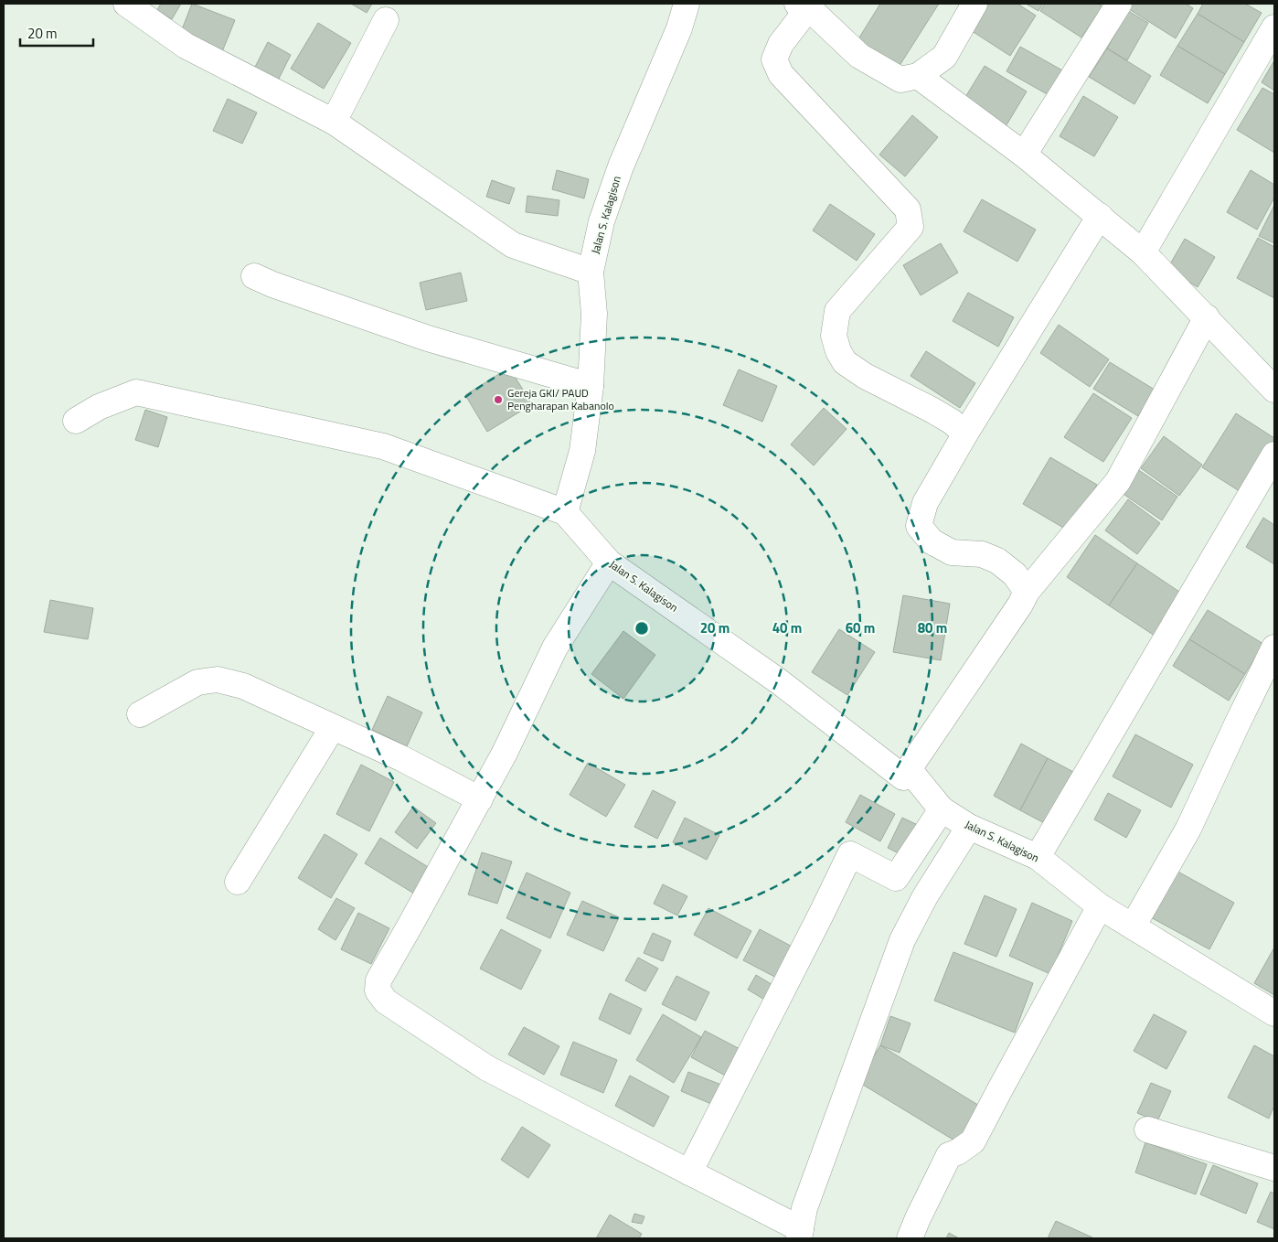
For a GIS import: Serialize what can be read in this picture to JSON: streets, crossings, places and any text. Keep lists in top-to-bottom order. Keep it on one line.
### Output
{"streets":{"street":["Jalan S. Kalagison"]},"places":["Gereja GKI/ PAUD Pengharapan Kabanolo"],"scale_bar":"20 m","rings":["20 m","40 m","60 m","80 m"]}
